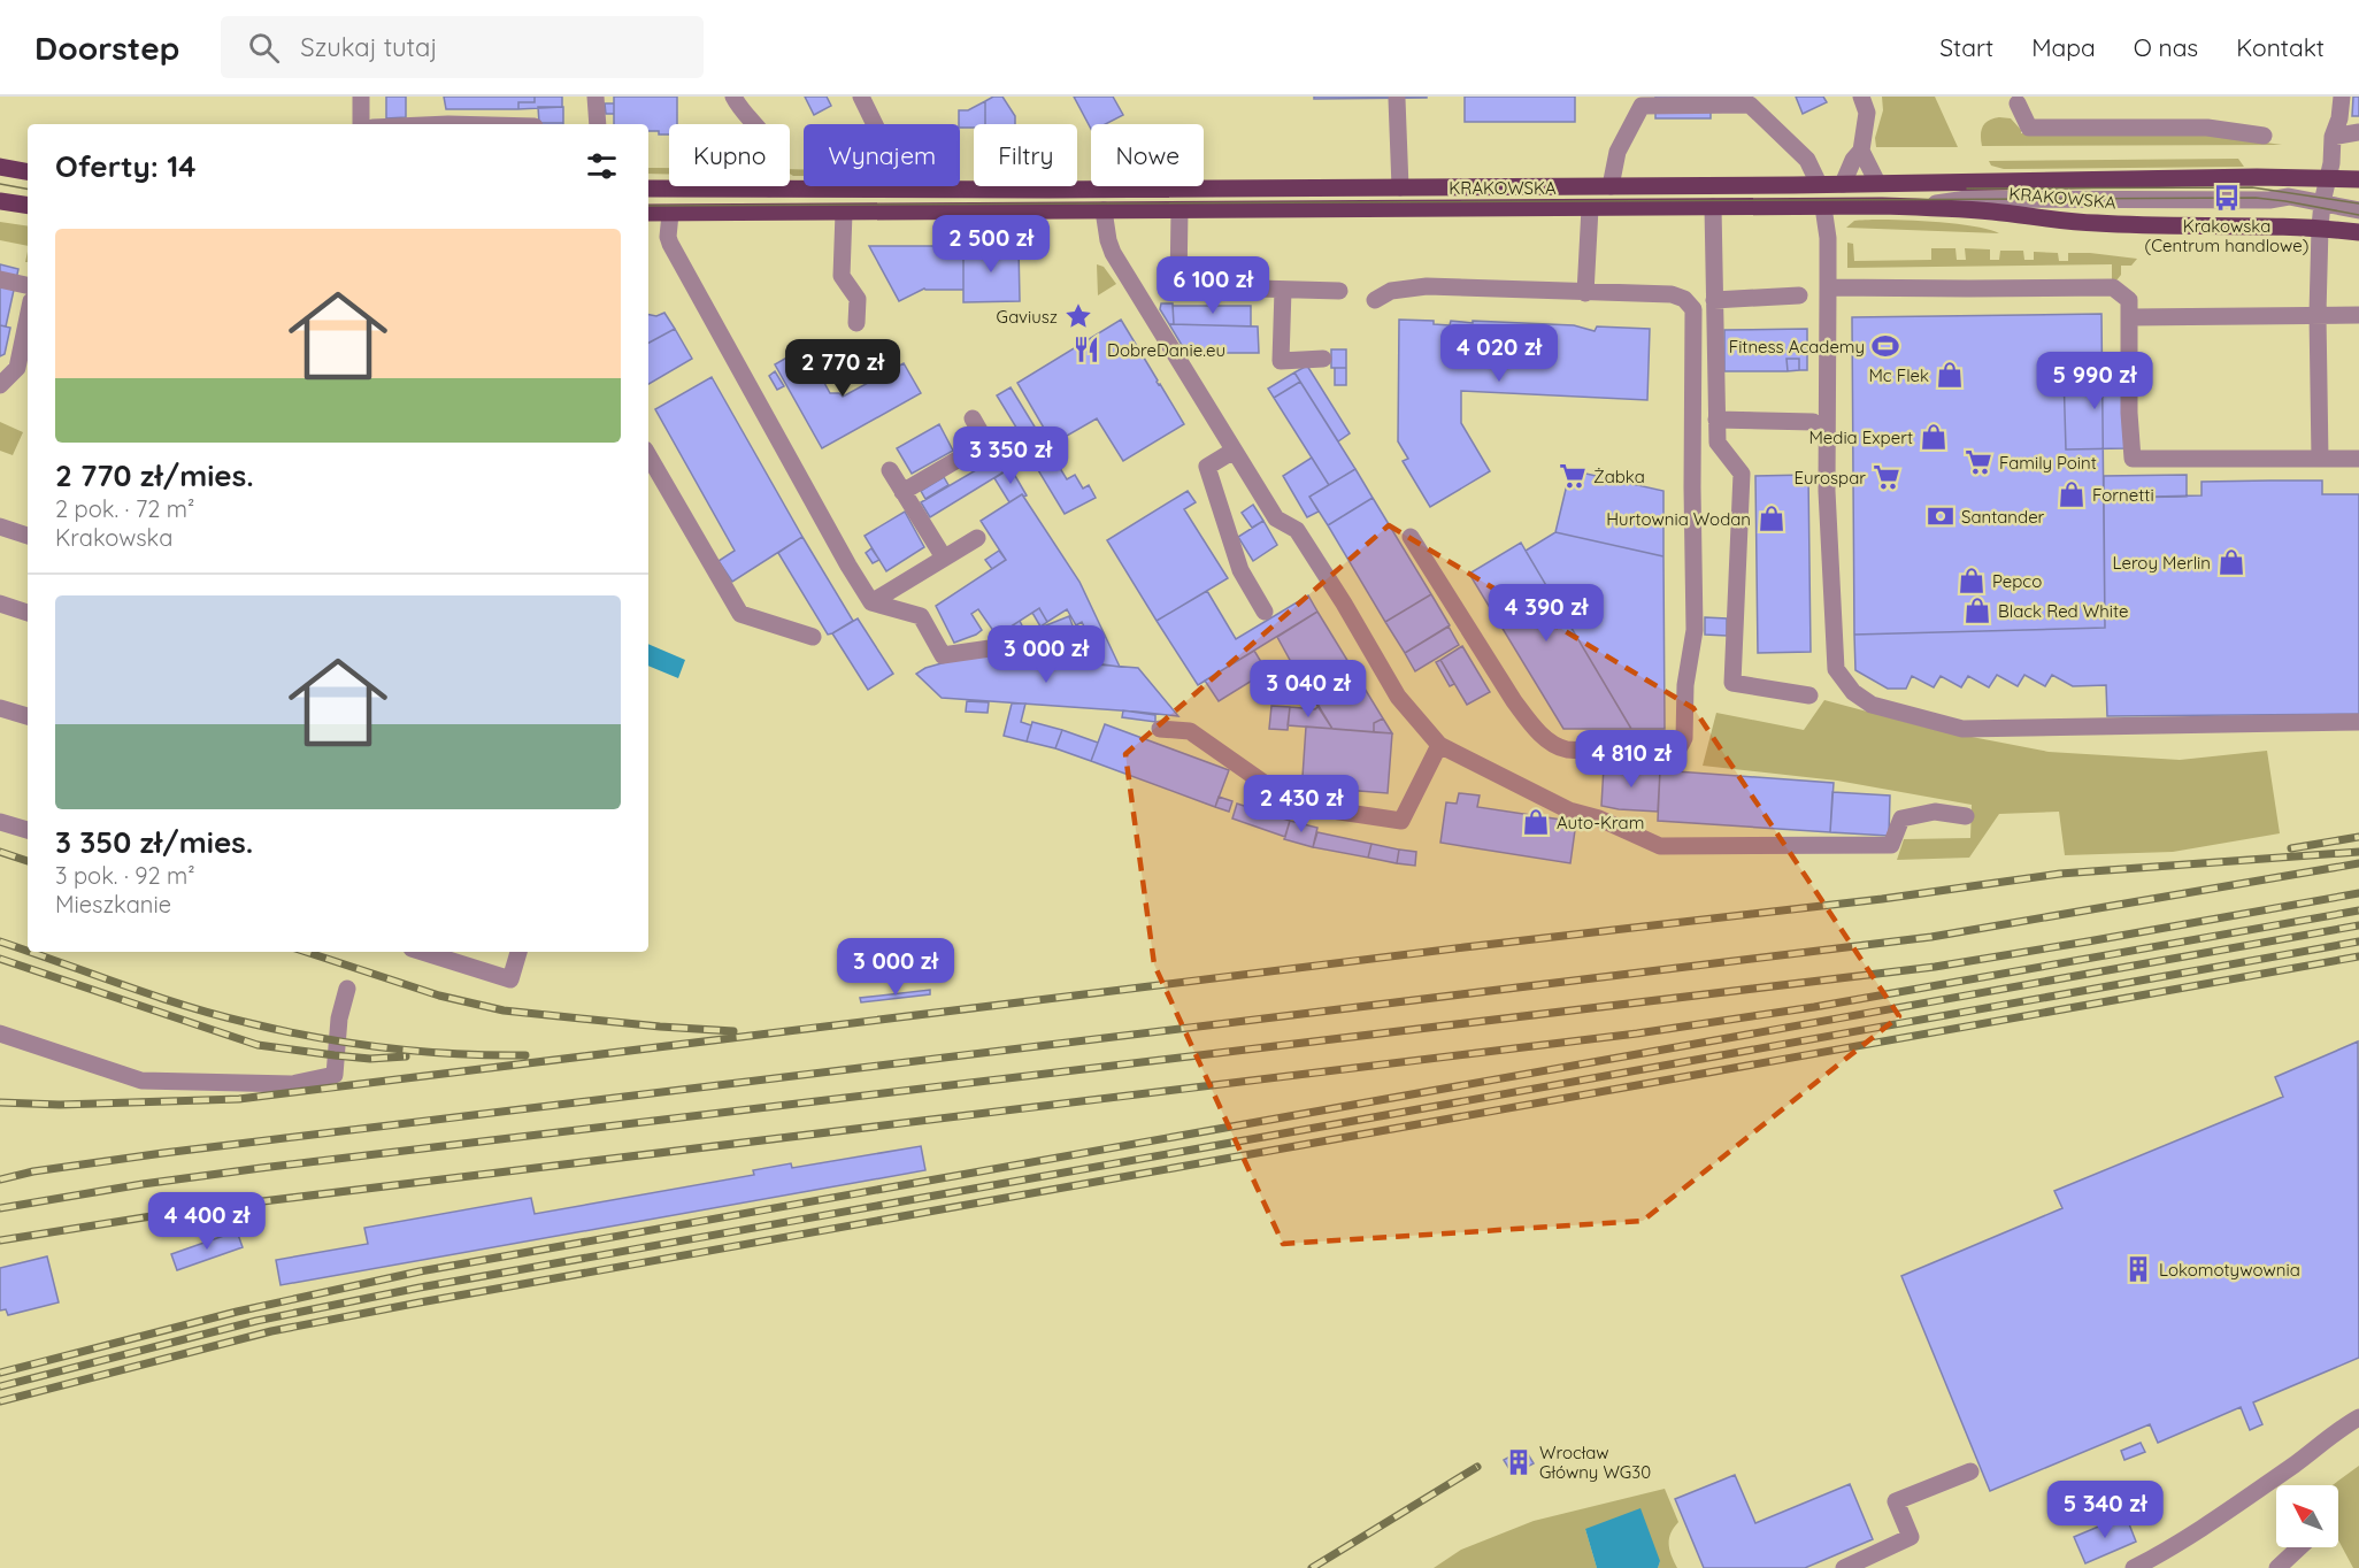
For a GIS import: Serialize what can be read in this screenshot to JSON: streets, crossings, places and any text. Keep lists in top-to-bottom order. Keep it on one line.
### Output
{"streets":{"main road":["KRAKOWSKA"]},"places":{"bus stop":["Krakowska (Centrum handlowe)"],"place":["Gaviusz"],"sports":["Fitness Academy"],"restaurant":["DobreDanie.eu"],"shop":["Mc Flek","Media Expert","Fornetti","Hurtownia Wodan","Leroy Merlin","Pepco","Black Red White","Auto-Kram"],"supermarket":["Family Point","Żabka","Eurospar"],"bank":["Santander"],"building":["Lokomotywownia","Wrocław Główny WG30"]},"north":"top left","page":{"header":"Doorstep","search":"Szukaj tutaj","nav":["Start","Mapa","O nas","Kontakt"],"chip":["Kupno","Wynajem","Filtry","Nowe"],"heading":"Oferty: 14","list":[{"name":"2 770 zł/mies.","note":"2 pok. · 72 m² · Krakowska"},{"name":"3 350 zł/mies.","note":"3 pok. · 92 m² · Mieszkanie"}],"price":["2 500 zł","6 100 zł","4 020 zł","2 770 zł","5 990 zł","3 350 zł","4 390 zł","3 000 zł","3 040 zł","4 810 zł","2 430 zł","3 000 zł","4 400 zł","5 340 zł"]}}
